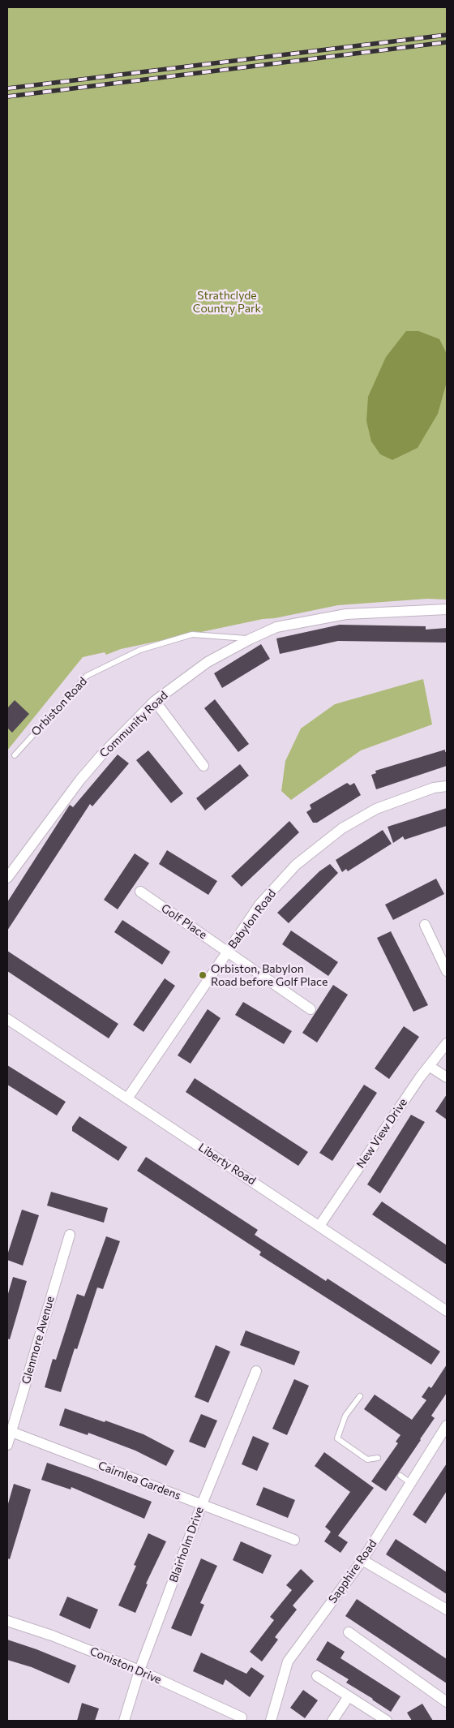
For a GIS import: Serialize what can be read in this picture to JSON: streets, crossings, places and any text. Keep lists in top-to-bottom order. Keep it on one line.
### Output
{"streets":{"street":["Community Road","Babylon Road","Golf Place","New View Drive","Liberty Road","Glenmore Avenue","Cairnlea Gardens","Blairholm Drive","Sapphire Road","Coniston Drive"],"lane":["Orbiston Road"]},"crossings":[["Orbiston Road","Community Road"],["Babylon Road","Golf Place"],["Babylon Road","Liberty Road"],["New View Drive","Liberty Road"],["Glenmore Avenue","Cairnlea Gardens"],["Cairnlea Gardens","Blairholm Drive"],["Blairholm Drive","Coniston Drive"]],"parks":["Strathclyde Country Park"],"places":["Orbiston, Babylon Road before Golf Place"]}
